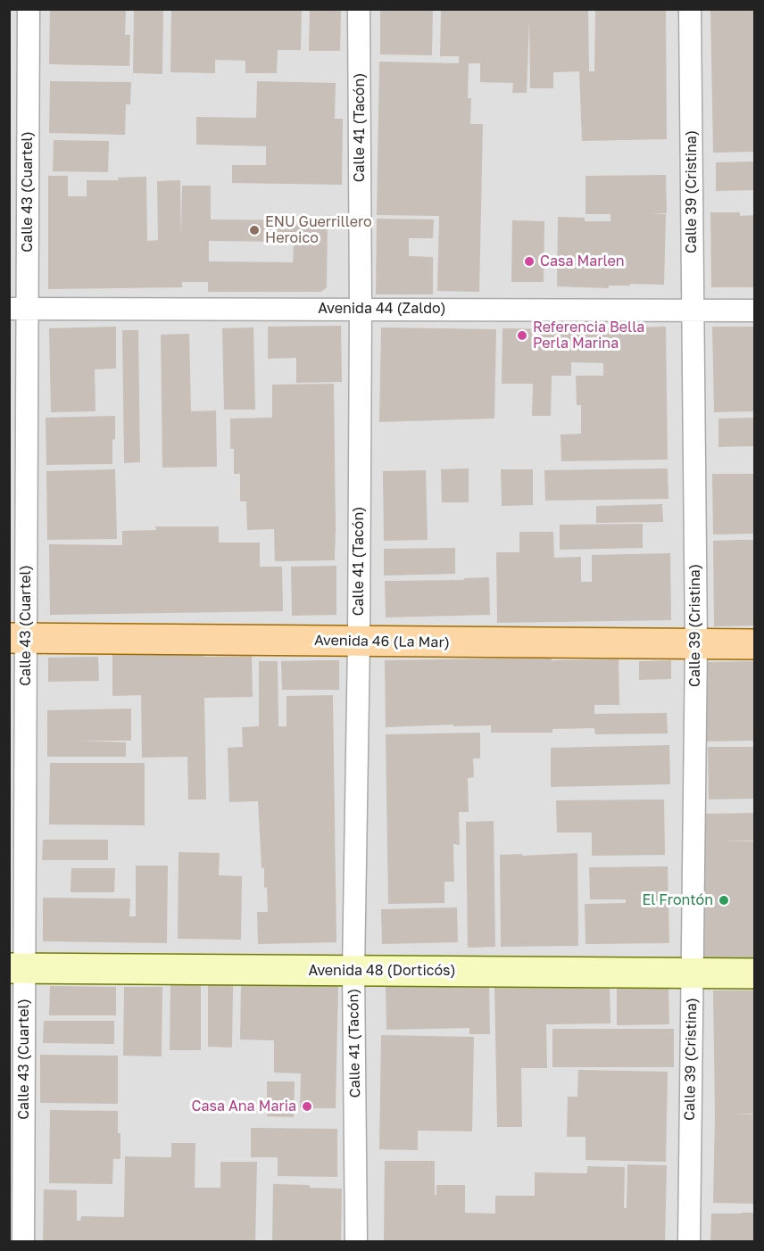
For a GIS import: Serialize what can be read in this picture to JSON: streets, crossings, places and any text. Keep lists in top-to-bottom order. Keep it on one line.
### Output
{"streets":{"main road":["Avenida 46 (La Mar)"],"street":["Calle 41 (Tacón)","Calle 43 (Cuartel)","Calle 39 (Cristina)","Avenida 44 (Zaldo)","Avenida 48 (Dorticós)"]},"crossings":[["Calle 41 (Tacón)","Avenida 44 (Zaldo)"],["Calle 41 (Tacón)","Avenida 46 (La Mar)"],["Calle 41 (Tacón)","Avenida 48 (Dorticós)"],["Calle 43 (Cuartel)","Avenida 44 (Zaldo)"],["Calle 43 (Cuartel)","Avenida 46 (La Mar)"],["Calle 43 (Cuartel)","Avenida 48 (Dorticós)"],["Calle 39 (Cristina)","Avenida 44 (Zaldo)"],["Calle 39 (Cristina)","Avenida 46 (La Mar)"],["Calle 39 (Cristina)","Avenida 48 (Dorticós)"]],"places":["ENU Guerrillero Heroico","Casa Marlen","Referencia Bella Perla Marina","El Frontón","Casa Ana Maria"]}
